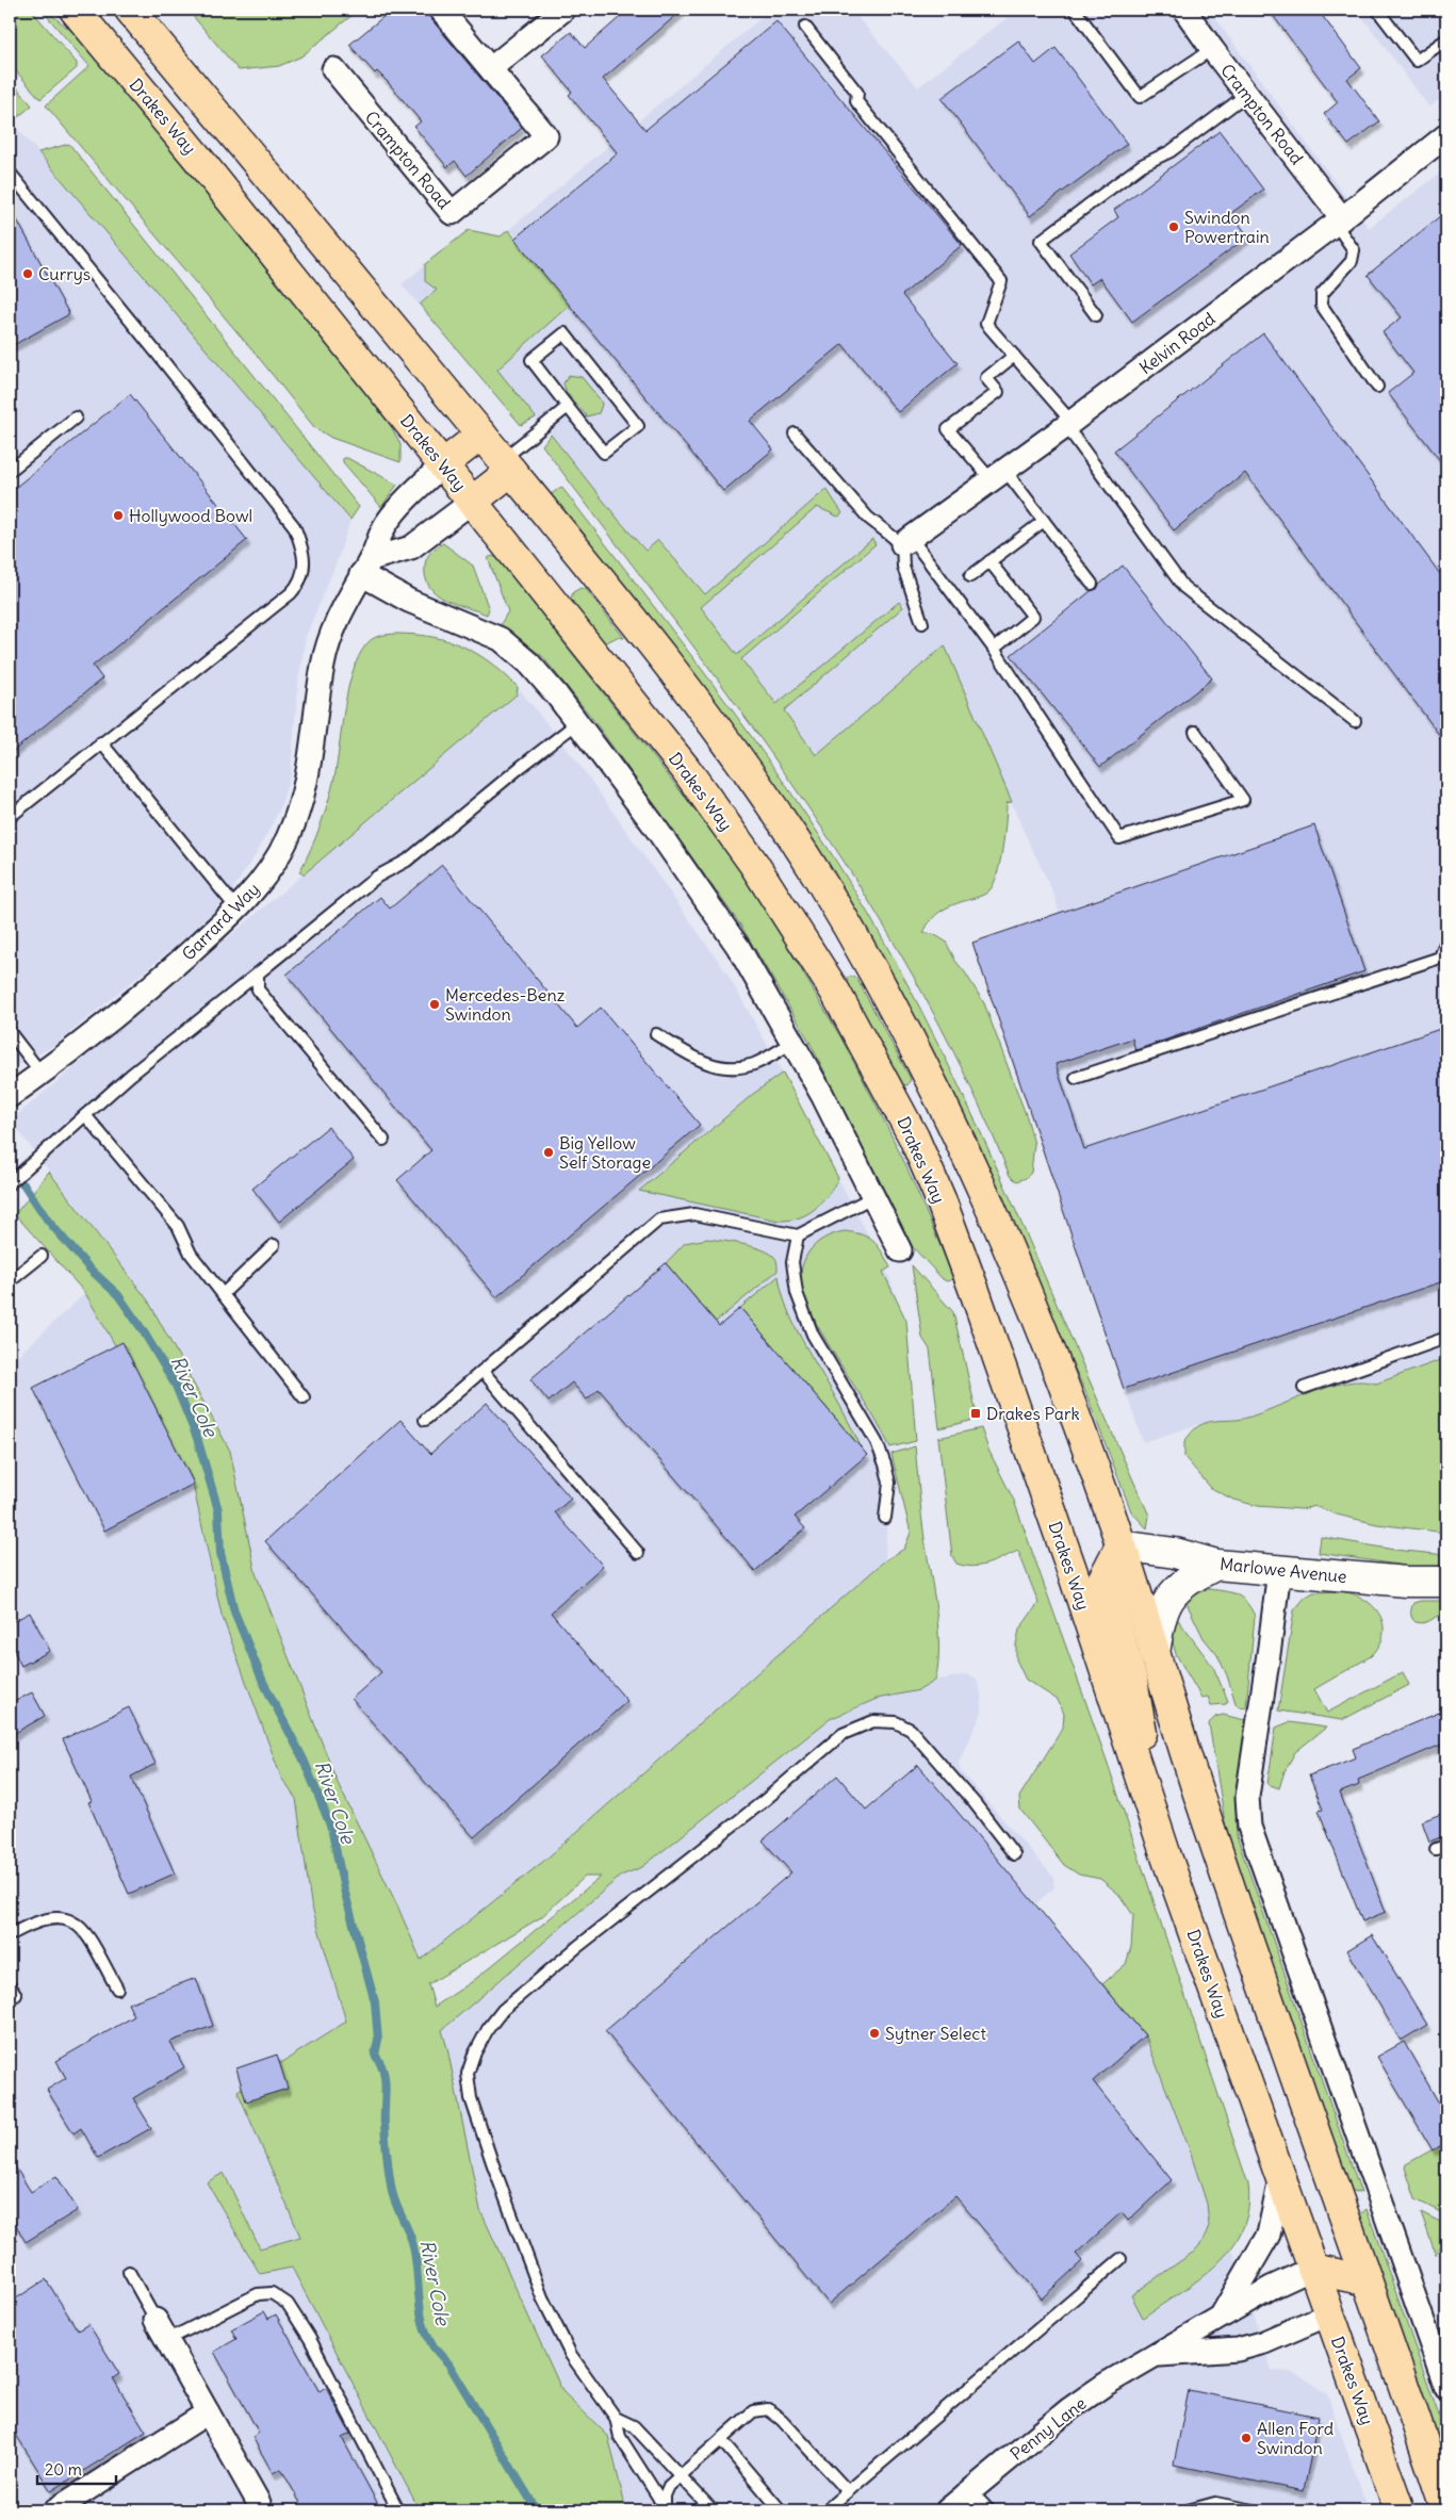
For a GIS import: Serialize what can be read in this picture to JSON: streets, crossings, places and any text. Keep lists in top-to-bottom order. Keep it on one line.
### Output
{"streets":{"main road":["Drakes Way"],"street":["Crampton Road","Kelvin Road","Garrard Way","Marlowe Avenue","Penny Lane"]},"crossings":[["Crampton Road","Kelvin Road"],["Drakes Way","Garrard Way"],["Drakes Way","Penny Lane"]],"water":["River Cole"],"places":{"other":["Swindon Powertrain","Currys","Hollywood Bowl","Mercedes-Benz Swindon","Big Yellow Self Storage","Sytner Select","Allen Ford Swindon"],"transit":["Drakes Park"]},"scale_bar":"20 m"}
